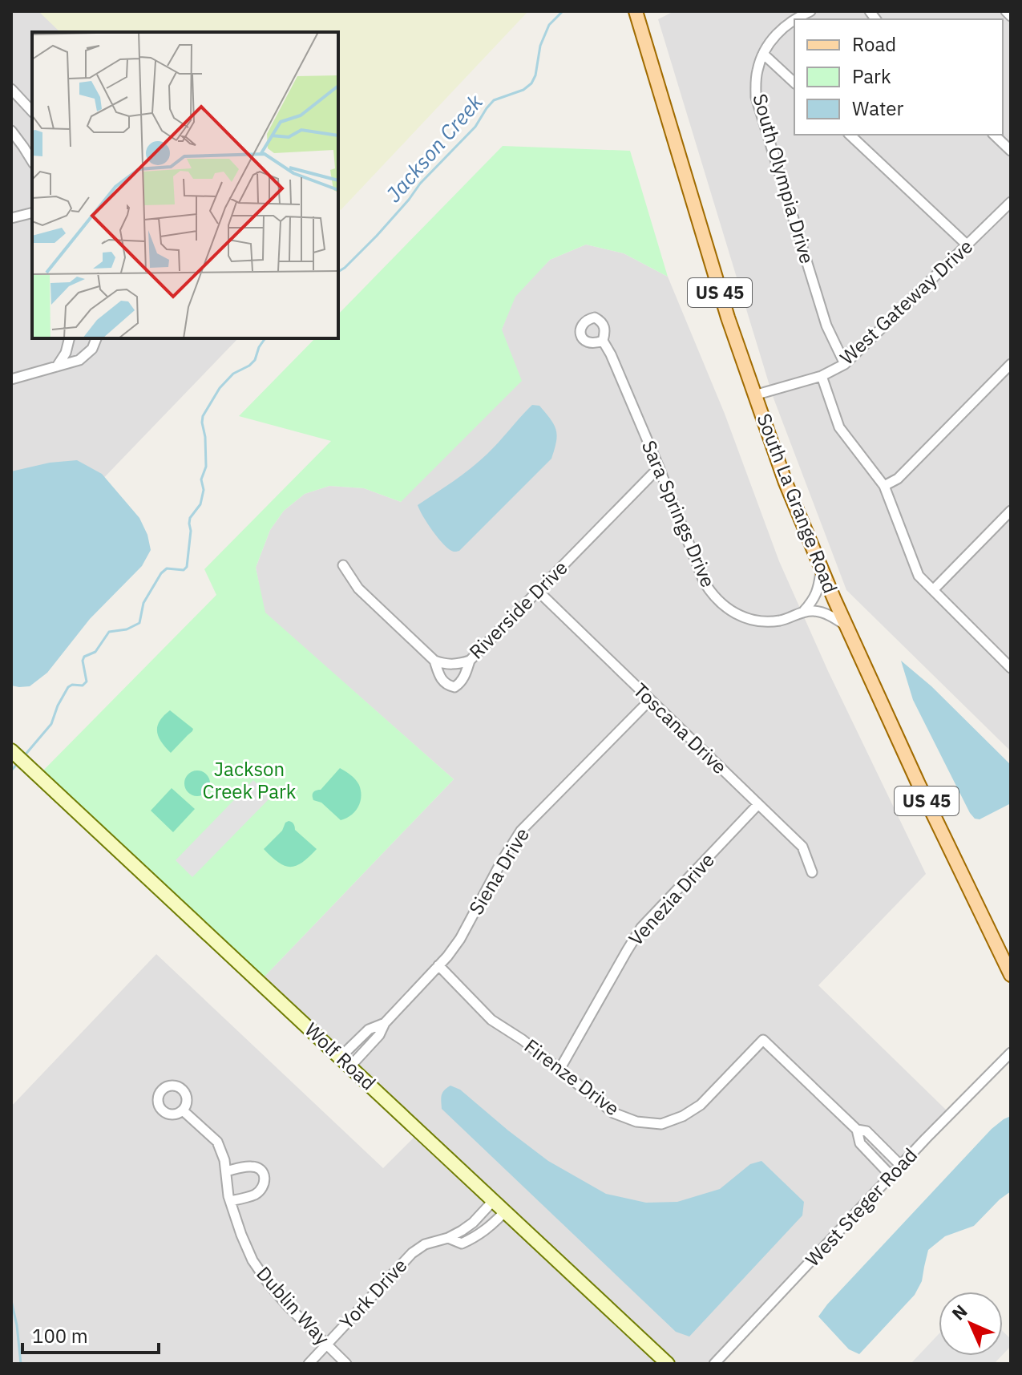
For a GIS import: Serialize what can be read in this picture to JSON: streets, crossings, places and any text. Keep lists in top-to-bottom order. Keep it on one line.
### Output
{"streets":{"main road":["US 45","South La Grange Road","Wolf Road"],"street":["South Olympia Drive","West Gateway Drive","Sara Springs Drive","Riverside Drive","Toscana Drive","Siena Drive","Venezia Drive","Firenze Drive","West Steger Road","York Drive","Dublin Way"]},"crossings":[["South Olympia Drive","West Gateway Drive"],["West Gateway Drive","South La Grange Road"],["Sara Springs Drive","Riverside Drive"],["Riverside Drive","Toscana Drive"],["Toscana Drive","Siena Drive"],["Toscana Drive","Venezia Drive"],["Siena Drive","Wolf Road"],["Siena Drive","Firenze Drive"],["Venezia Drive","Firenze Drive"],["Wolf Road","York Drive"],["Firenze Drive","West Steger Road"],["York Drive","Dublin Way"]],"water":["Jackson Creek"],"parks":["Jackson Creek Park"],"legend":["Road","Park","Water"],"scale_bar":"100 m","north":"top left"}
